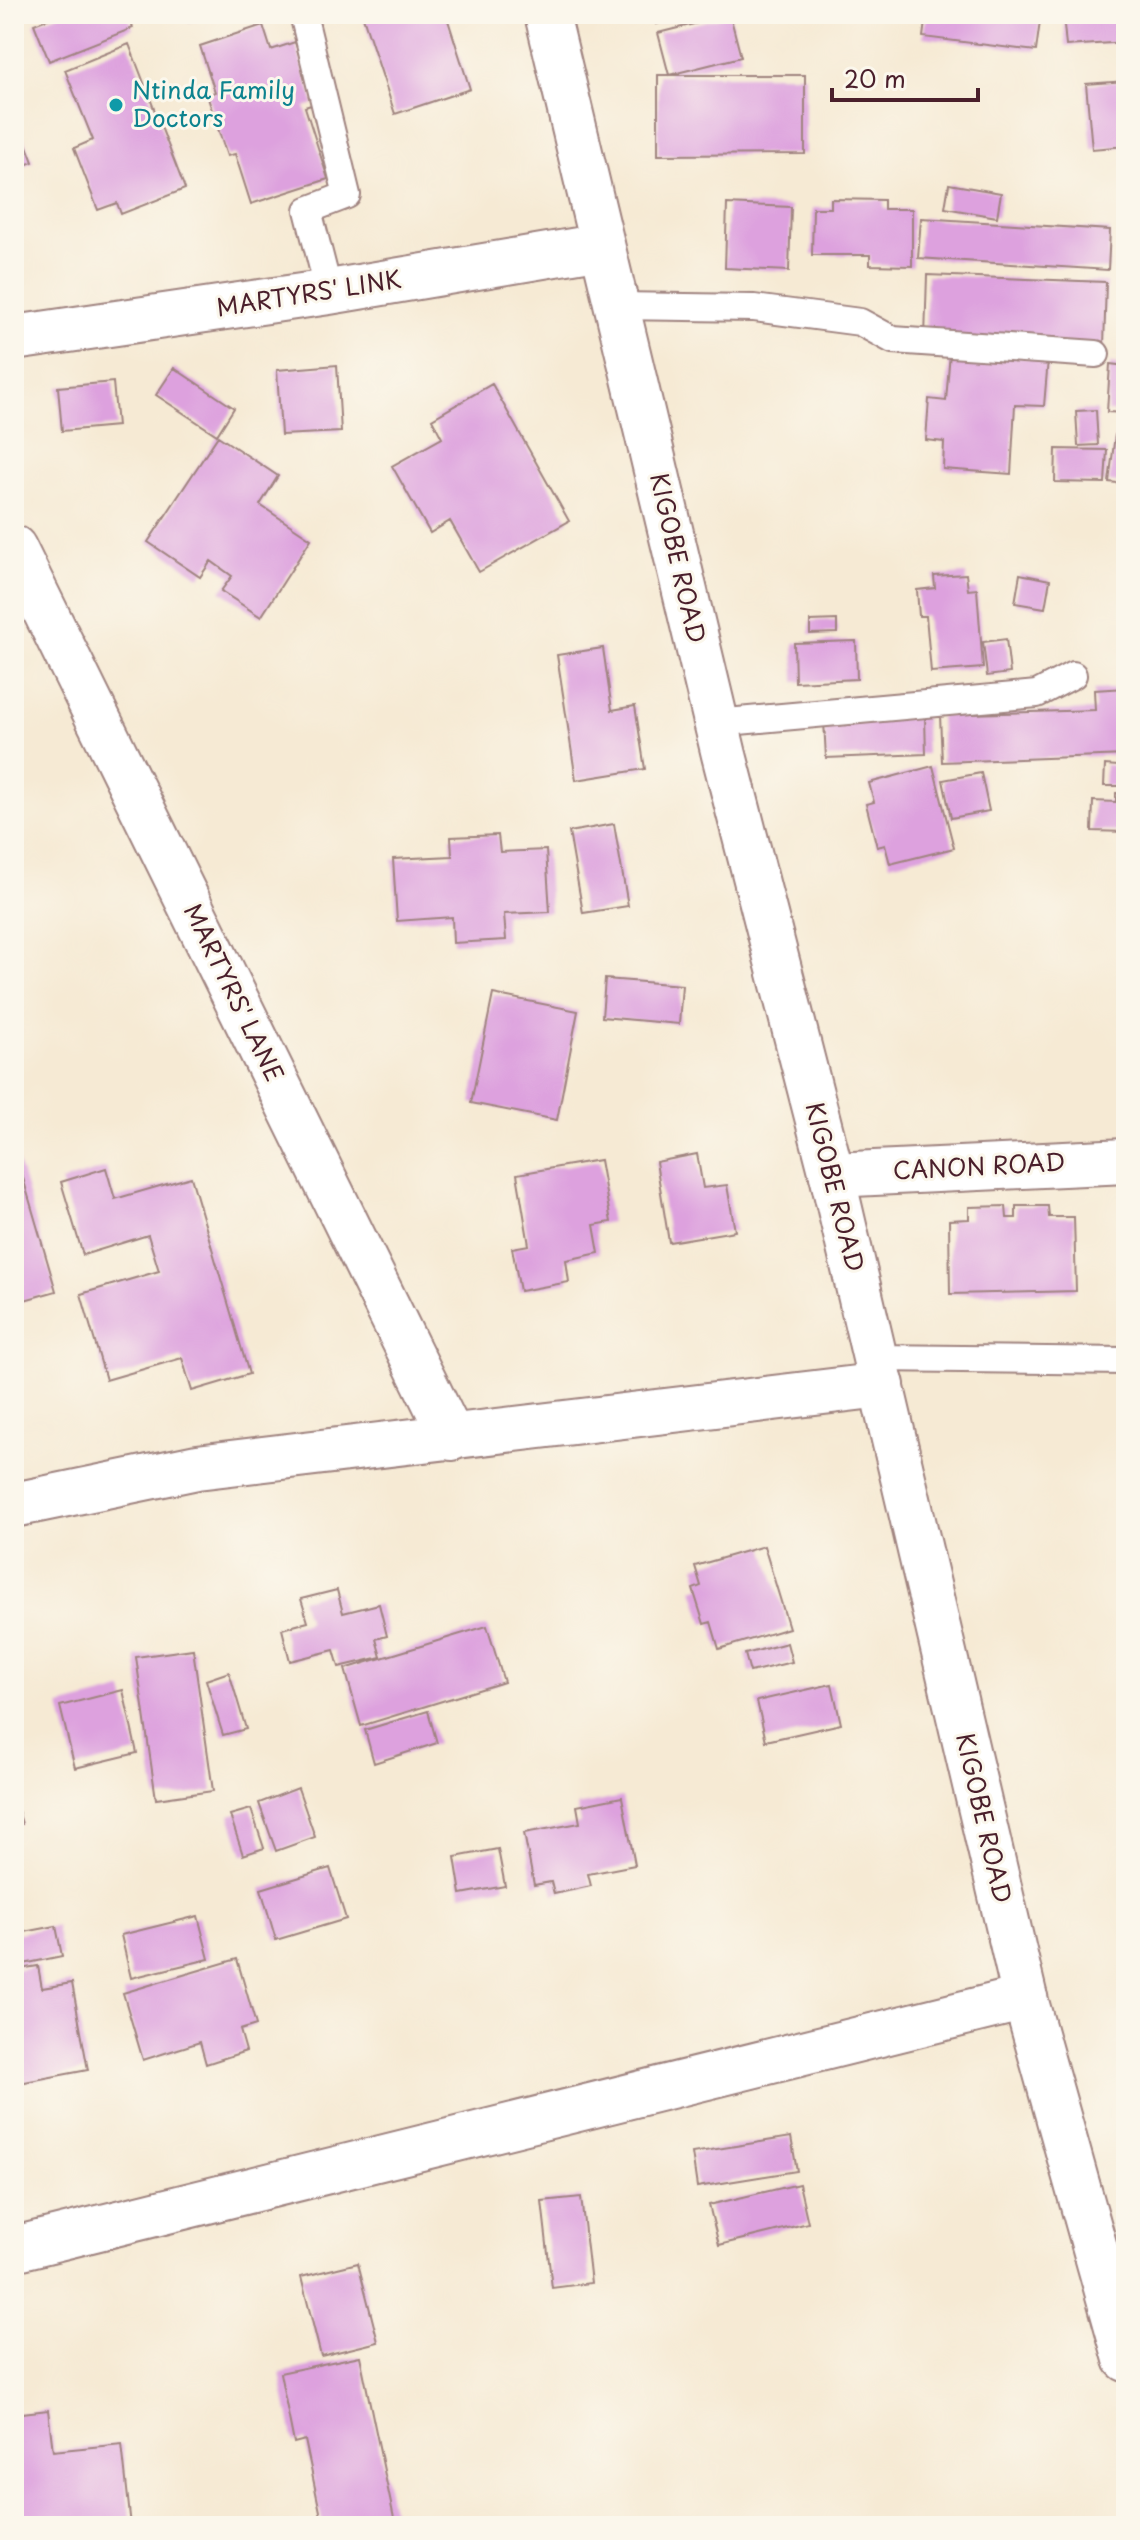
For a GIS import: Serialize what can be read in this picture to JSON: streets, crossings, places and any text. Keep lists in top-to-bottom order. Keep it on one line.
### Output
{"streets":{"street":["MARTYRS' LINK","KIGOBE ROAD","MARTYRS' LANE","CANON ROAD"]},"crossings":[["MARTYRS' LINK","KIGOBE ROAD"],["KIGOBE ROAD","CANON ROAD"]],"places":["Ntinda Family Doctors"],"scale_bar":"20 m"}
